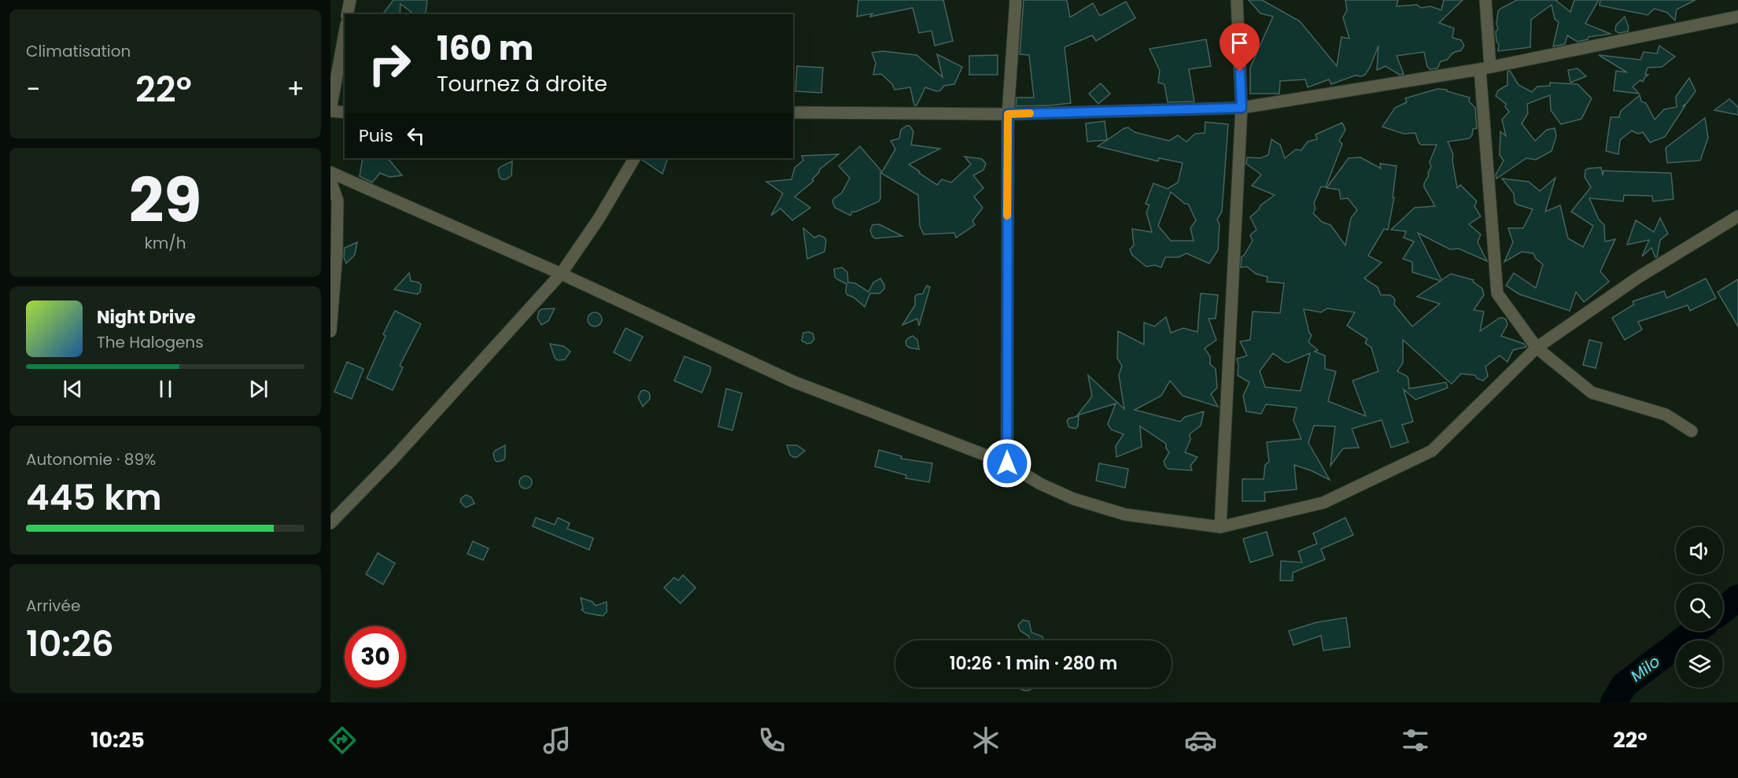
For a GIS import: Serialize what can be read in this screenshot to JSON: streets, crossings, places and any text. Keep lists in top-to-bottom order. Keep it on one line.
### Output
{"water":["Milo"],"page":{"tile":["Climatisation",["29","km/h"],["Autonomie · 89%","445 km"],["Arrivée","10:26"]],"turn":["160 m","Tournez à droite"],"heat":["−","22°","+"],"then":"Puis","song":["Night Drive","The Halogens"],"limit":"30","trip":"10:26 · 1 min · 280 m","tabs":["10:25","22°"]}}
